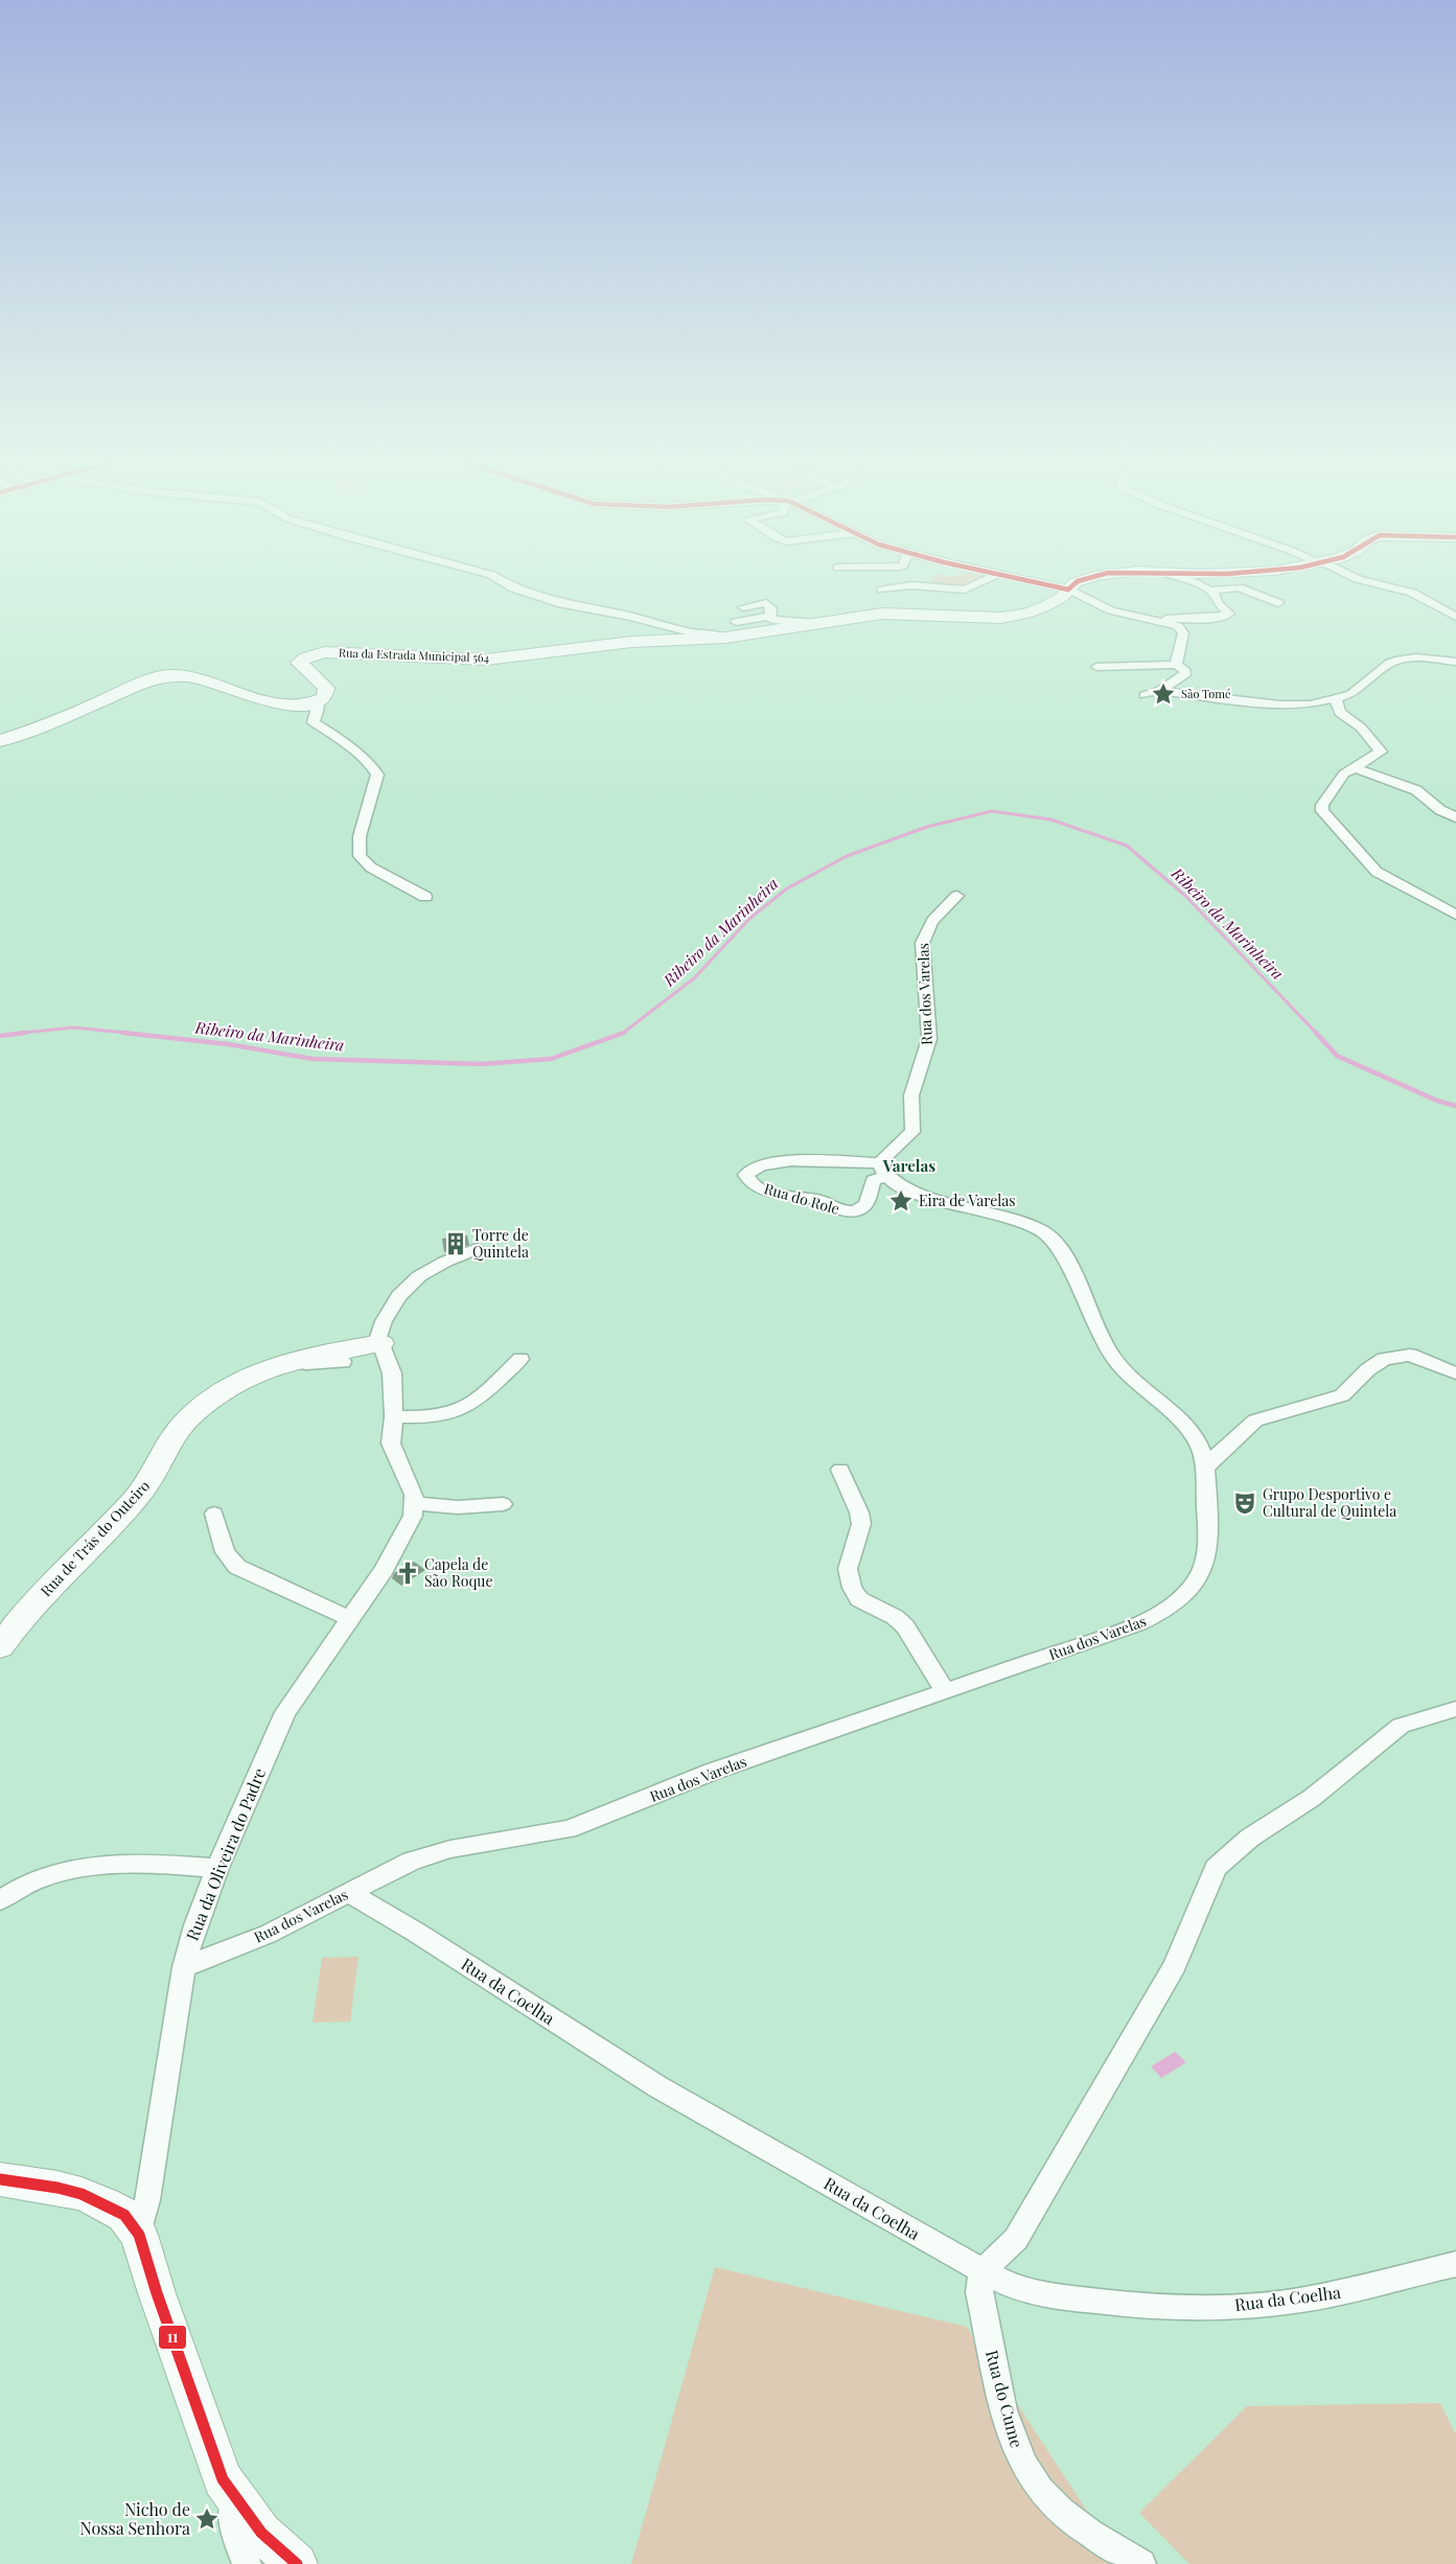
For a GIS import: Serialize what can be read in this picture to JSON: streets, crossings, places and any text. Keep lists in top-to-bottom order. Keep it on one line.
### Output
{"streets":{"main road":["Rua da Estrada Municipal 564","Rua de Trás do Outeiro"],"street":["Rua dos Varelas","Rua do Role","Rua da Oliveira do Padre","Rua da Coelha","Rua do Cume"]},"crossings":[["Rua dos Varelas","Rua do Role"],["Rua dos Varelas","Rua da Oliveira do Padre"],["Rua dos Varelas","Rua da Coelha"],["Rua da Coelha","Rua do Cume"]],"districts":["Varelas"],"water":["Ribeiro da Marinheira"],"places":{"place":["São Tomé","Eira de Varelas","Nicho de Nossa Senhora"],"building":["Torre de Quintela"],"theatre":["Grupo Desportivo e Cultural de Quintela"],"church":["Capela de São Roque"]},"lines":["transit line 11"]}
